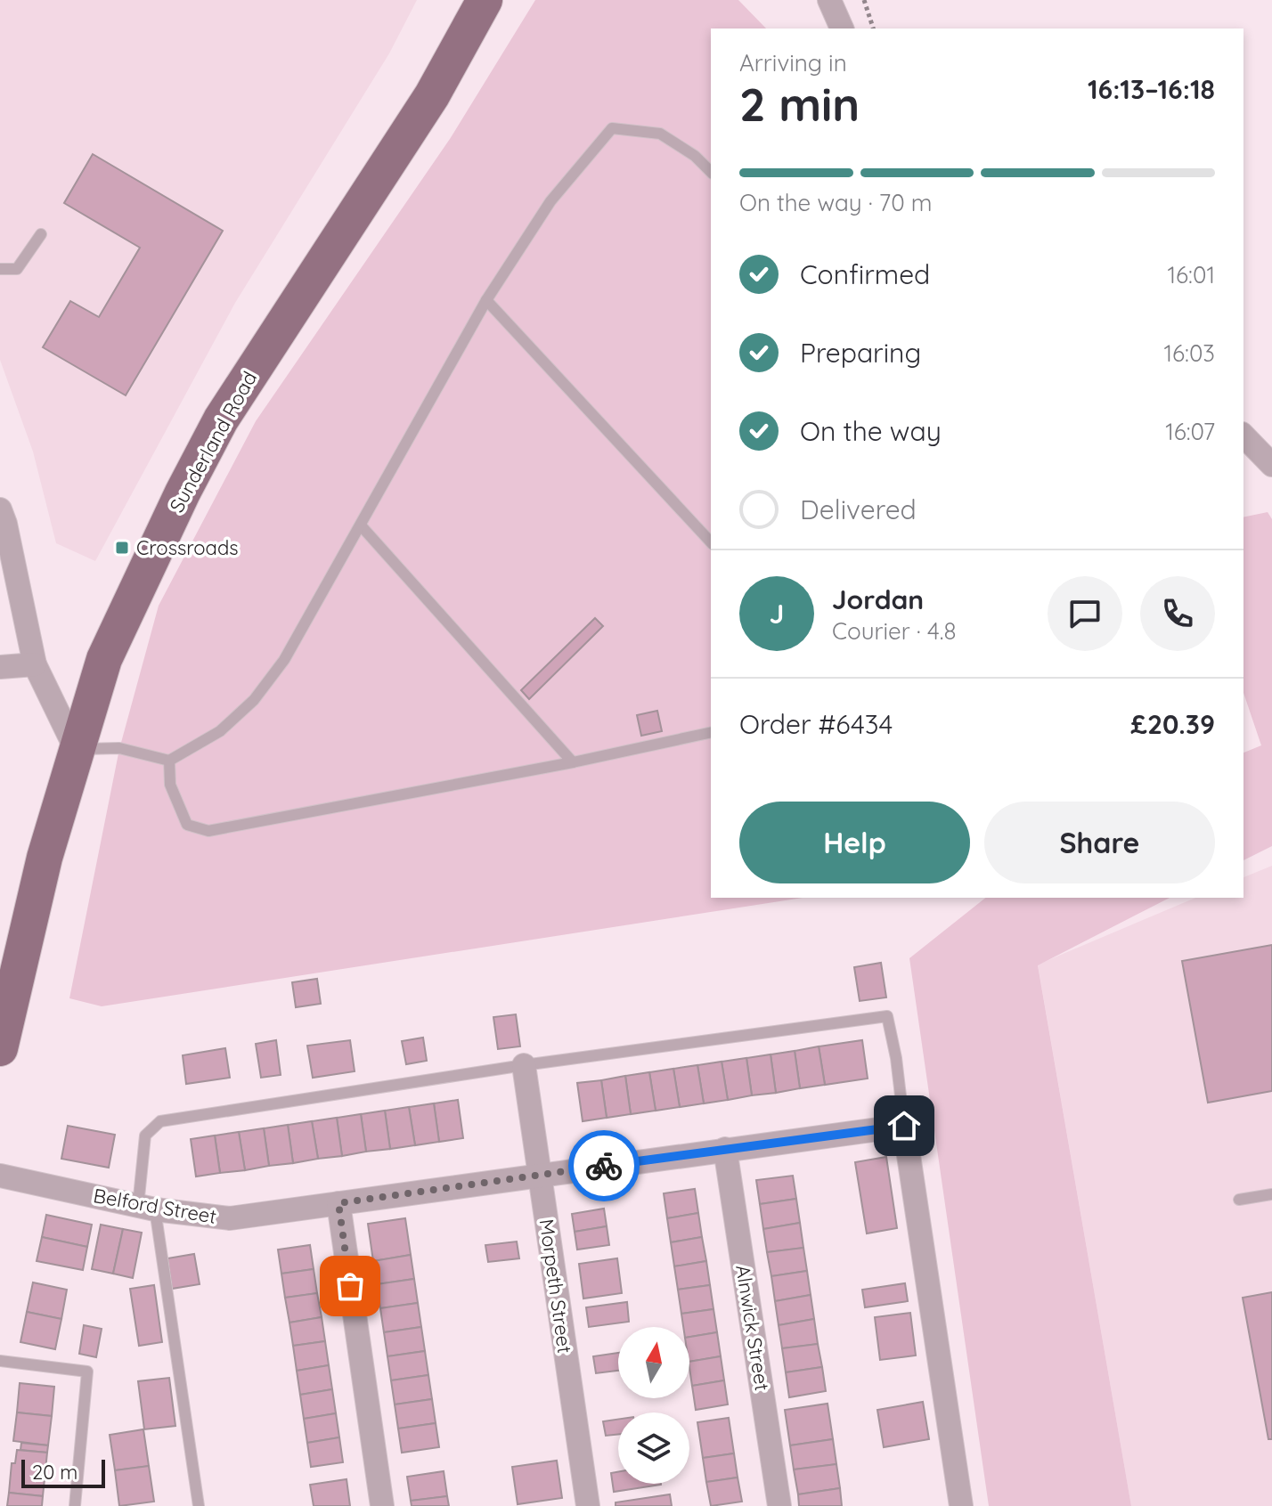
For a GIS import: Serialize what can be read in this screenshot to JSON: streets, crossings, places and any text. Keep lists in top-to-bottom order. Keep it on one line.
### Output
{"streets":{"main road":["Sunderland Road"],"street":["Belford Street","Morpeth Street","Alnwick Street"]},"crossings":[["Belford Street","Morpeth Street"],["Belford Street","Alnwick Street"]],"places":{"transit":["Crossroads"]},"scale_bar":"20 m","north":"top","page":{"heading":["2 min","Arriving in","16:13–16:18"],"panel":["Jordan","Courier · 4.8","Order #6434","£20.39"],"bar":"On the way · 70 m","list":[["Confirmed","16:01"],["Preparing","16:03"],["On the way","16:07"],"Delivered"],"round":"J","buttons":["Help","Share"],"scale":"20 m"}}
